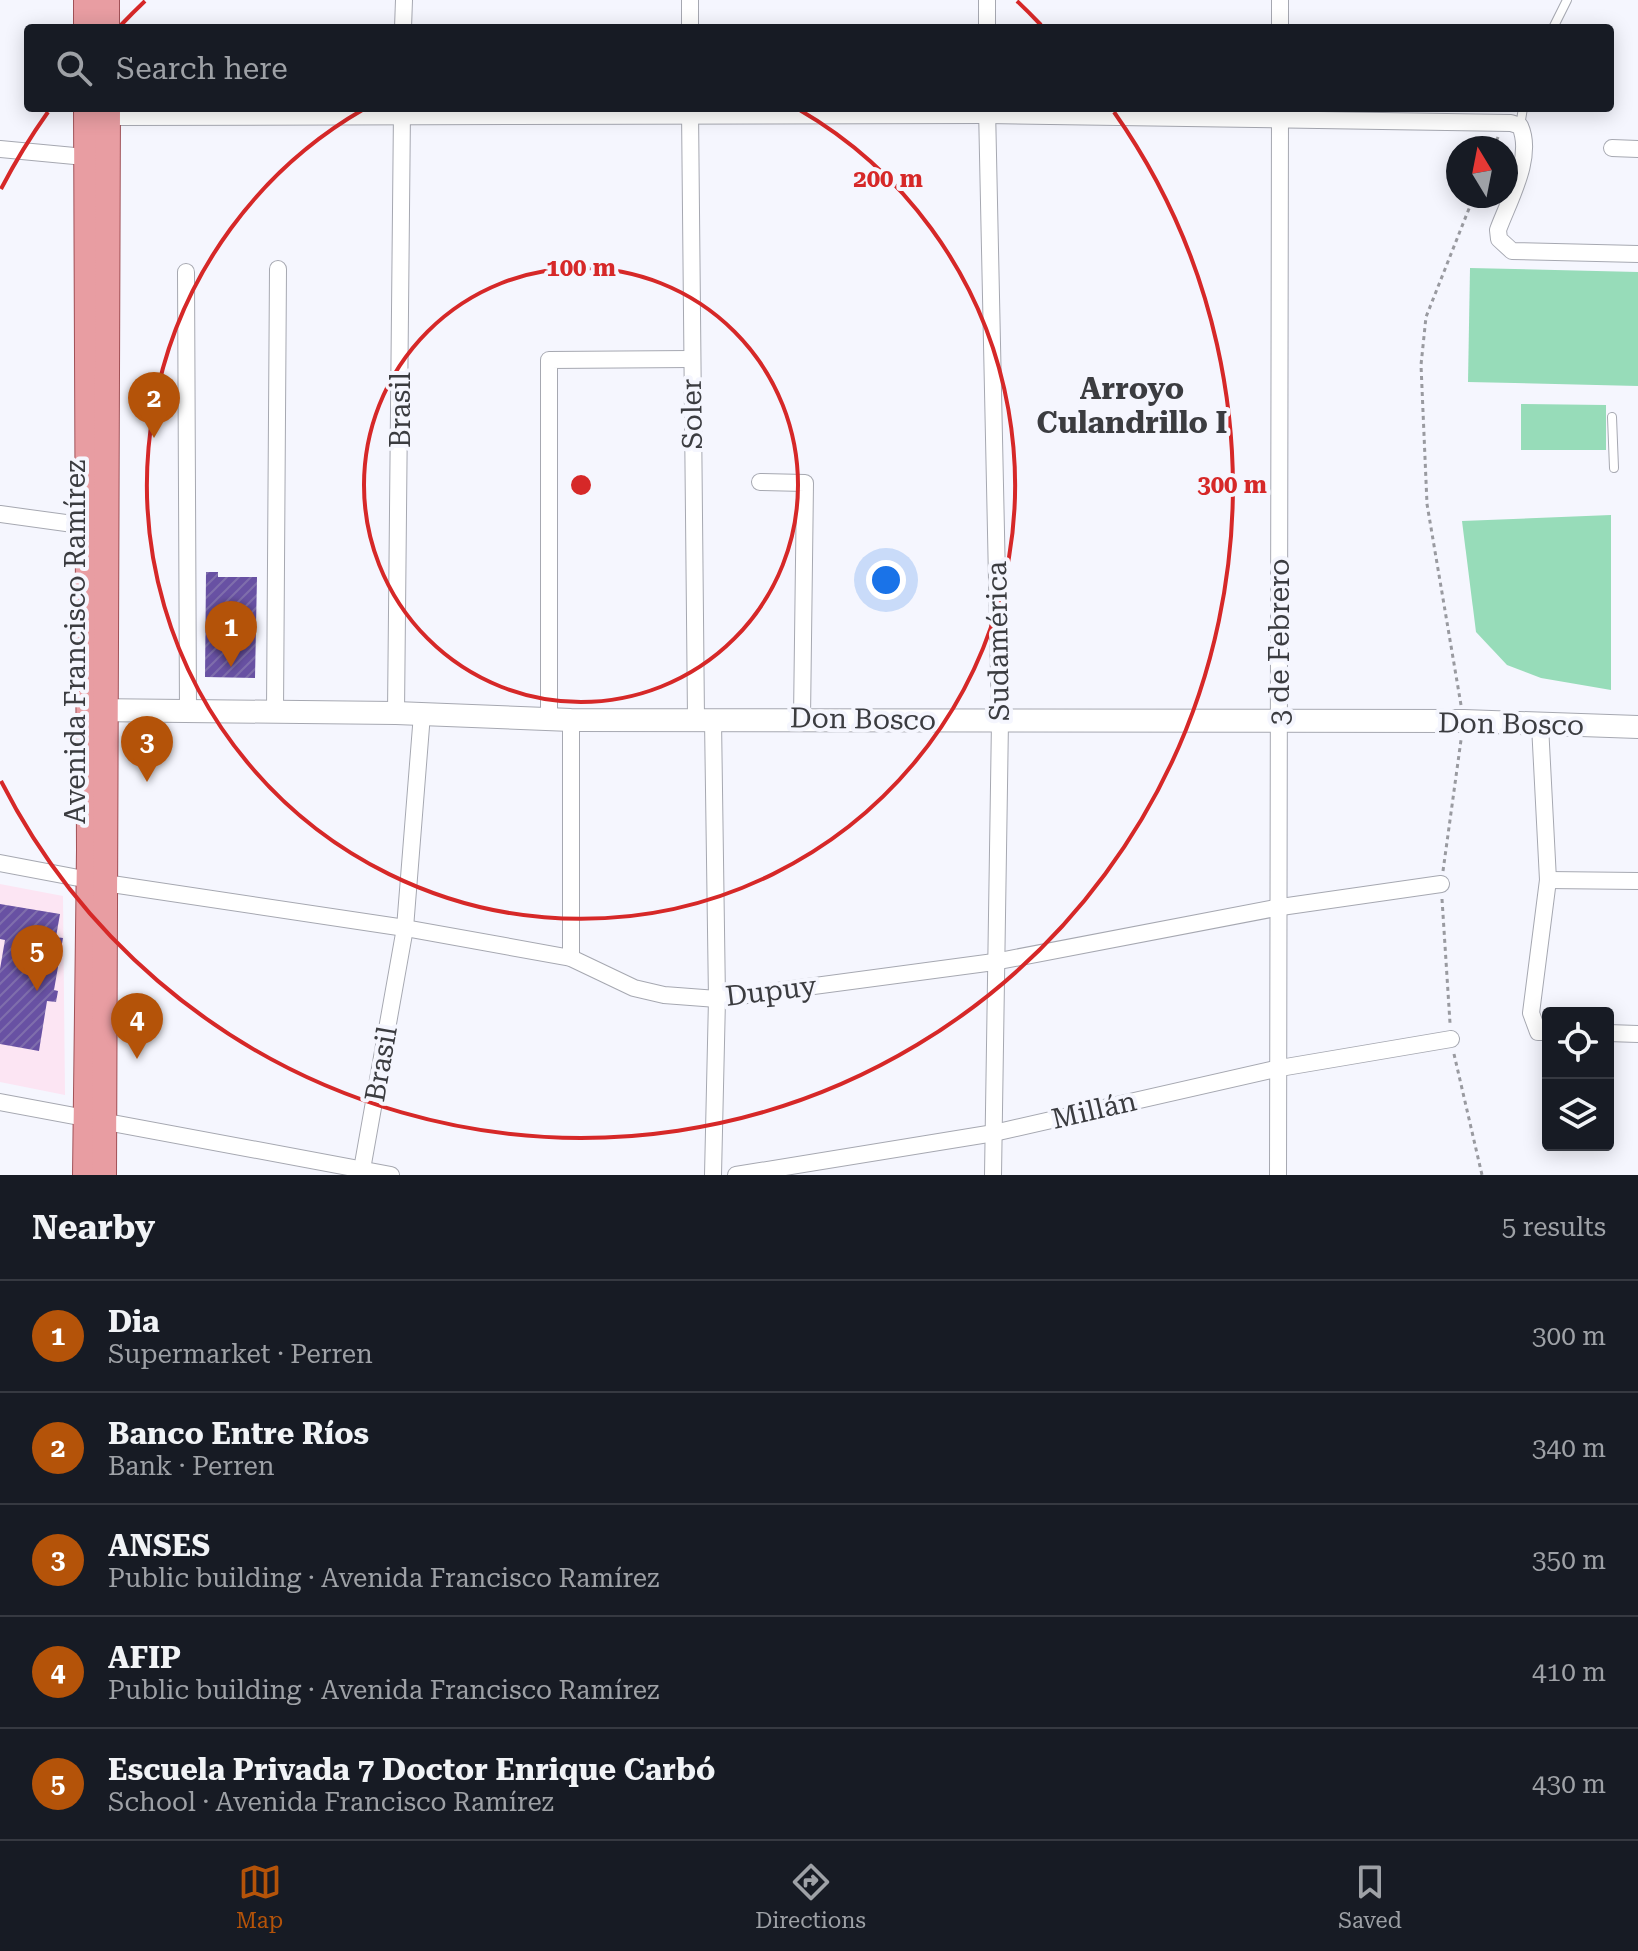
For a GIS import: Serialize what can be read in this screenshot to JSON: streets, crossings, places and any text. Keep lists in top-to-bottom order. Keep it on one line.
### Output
{"streets":{"main road":["Avenida Francisco Ramírez","Don Bosco"],"street":["Brasil","Soler","Sudamérica","3 de Febrero","Dupuy","Millán"]},"crossings":[["Brasil","Don Bosco"],["Brasil","Dupuy"],["Soler","Don Bosco"],["Soler","Dupuy"],["Sudamérica","Don Bosco"],["Sudamérica","Dupuy"],["Sudamérica","Millán"],["Avenida Francisco Ramírez","Don Bosco"],["Avenida Francisco Ramírez","Dupuy"],["3 de Febrero","Don Bosco"],["3 de Febrero","Dupuy"],["3 de Febrero","Millán"]],"districts":["Arroyo Culandrillo I"],"north":"top","page":{"search":"Search here","pins":["2","1","3","5","4"],"heading":["Nearby","5 results"],"list":[{"mark":"1","name":"Dia","note":"Supermarket · Perren","value":"300 m"},{"mark":"2","name":"Banco Entre Ríos","note":"Bank · Perren","value":"340 m"},{"mark":"3","name":"ANSES","note":"Public building · Avenida Francisco Ramírez","value":"350 m"},{"mark":"4","name":"AFIP","note":"Public building · Avenida Francisco Ramírez","value":"410 m"},{"mark":"5","name":"Escuela Privada 7 Doctor Enrique Carbó","note":"School · Avenida Francisco Ramírez","value":"430 m"}],"nav":["Map","Directions","Saved"]},"rings":["200 m","100 m","300 m"]}
